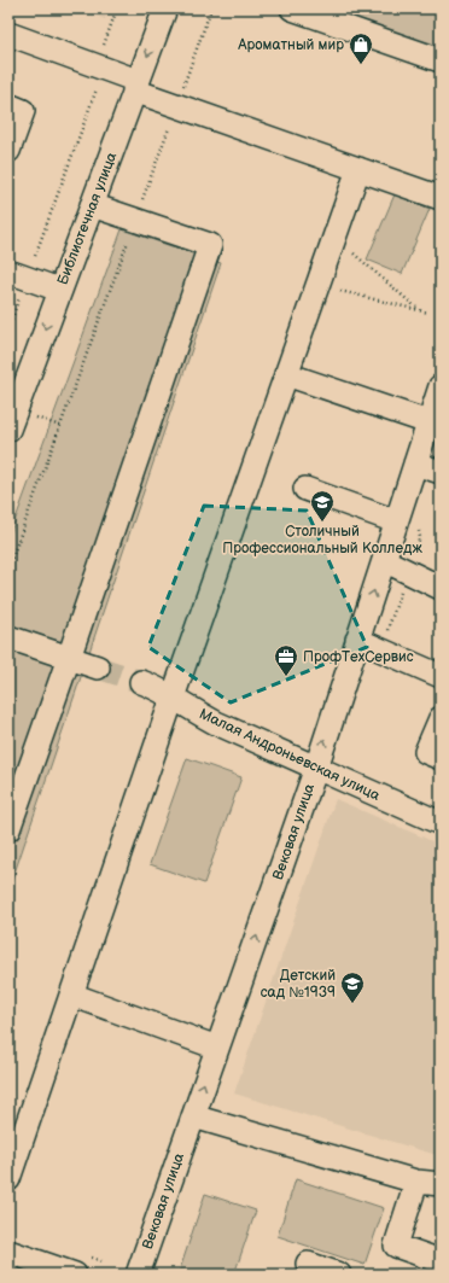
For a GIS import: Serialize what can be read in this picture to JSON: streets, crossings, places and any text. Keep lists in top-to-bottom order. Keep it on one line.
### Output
{"streets":{"street":["Библиотечная улица","Малая Андроньевская улица","Вековая улица"]},"crossings":[["Малая Андроньевская улица","Вековая улица"]],"one_way":["Библиотечная улица"],"places":{"shop":["Ароматный мир"],"school or university":["Столичный Профессиональный Колледж","Детский сад №1939"],"office":["ПрофТехСервис"]}}
